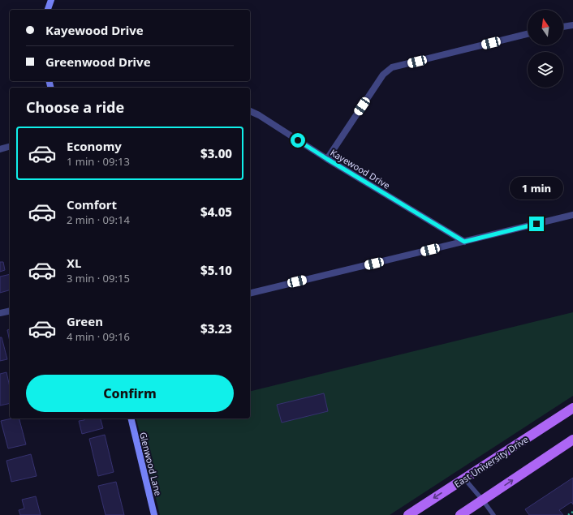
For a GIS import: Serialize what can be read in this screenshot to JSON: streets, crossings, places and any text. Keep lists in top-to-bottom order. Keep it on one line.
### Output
{"streets":{"main road":["East University Drive"],"street":["Kayewood Drive","Glenwood Lane"]},"north":"top","page":{"banner":["Kayewood Drive","Greenwood Drive"],"heading":"Choose a ride","list":[{"name":"Economy","note":"1 min · 09:13","value":"$3.00"},{"name":"Comfort","note":"2 min · 09:14","value":"$4.05"},{"name":"XL","note":"3 min · 09:15","value":"$5.10"},{"name":"Green","note":"4 min · 09:16","value":"$3.23"}],"bubble":"1 min","buttons":"Confirm"}}
